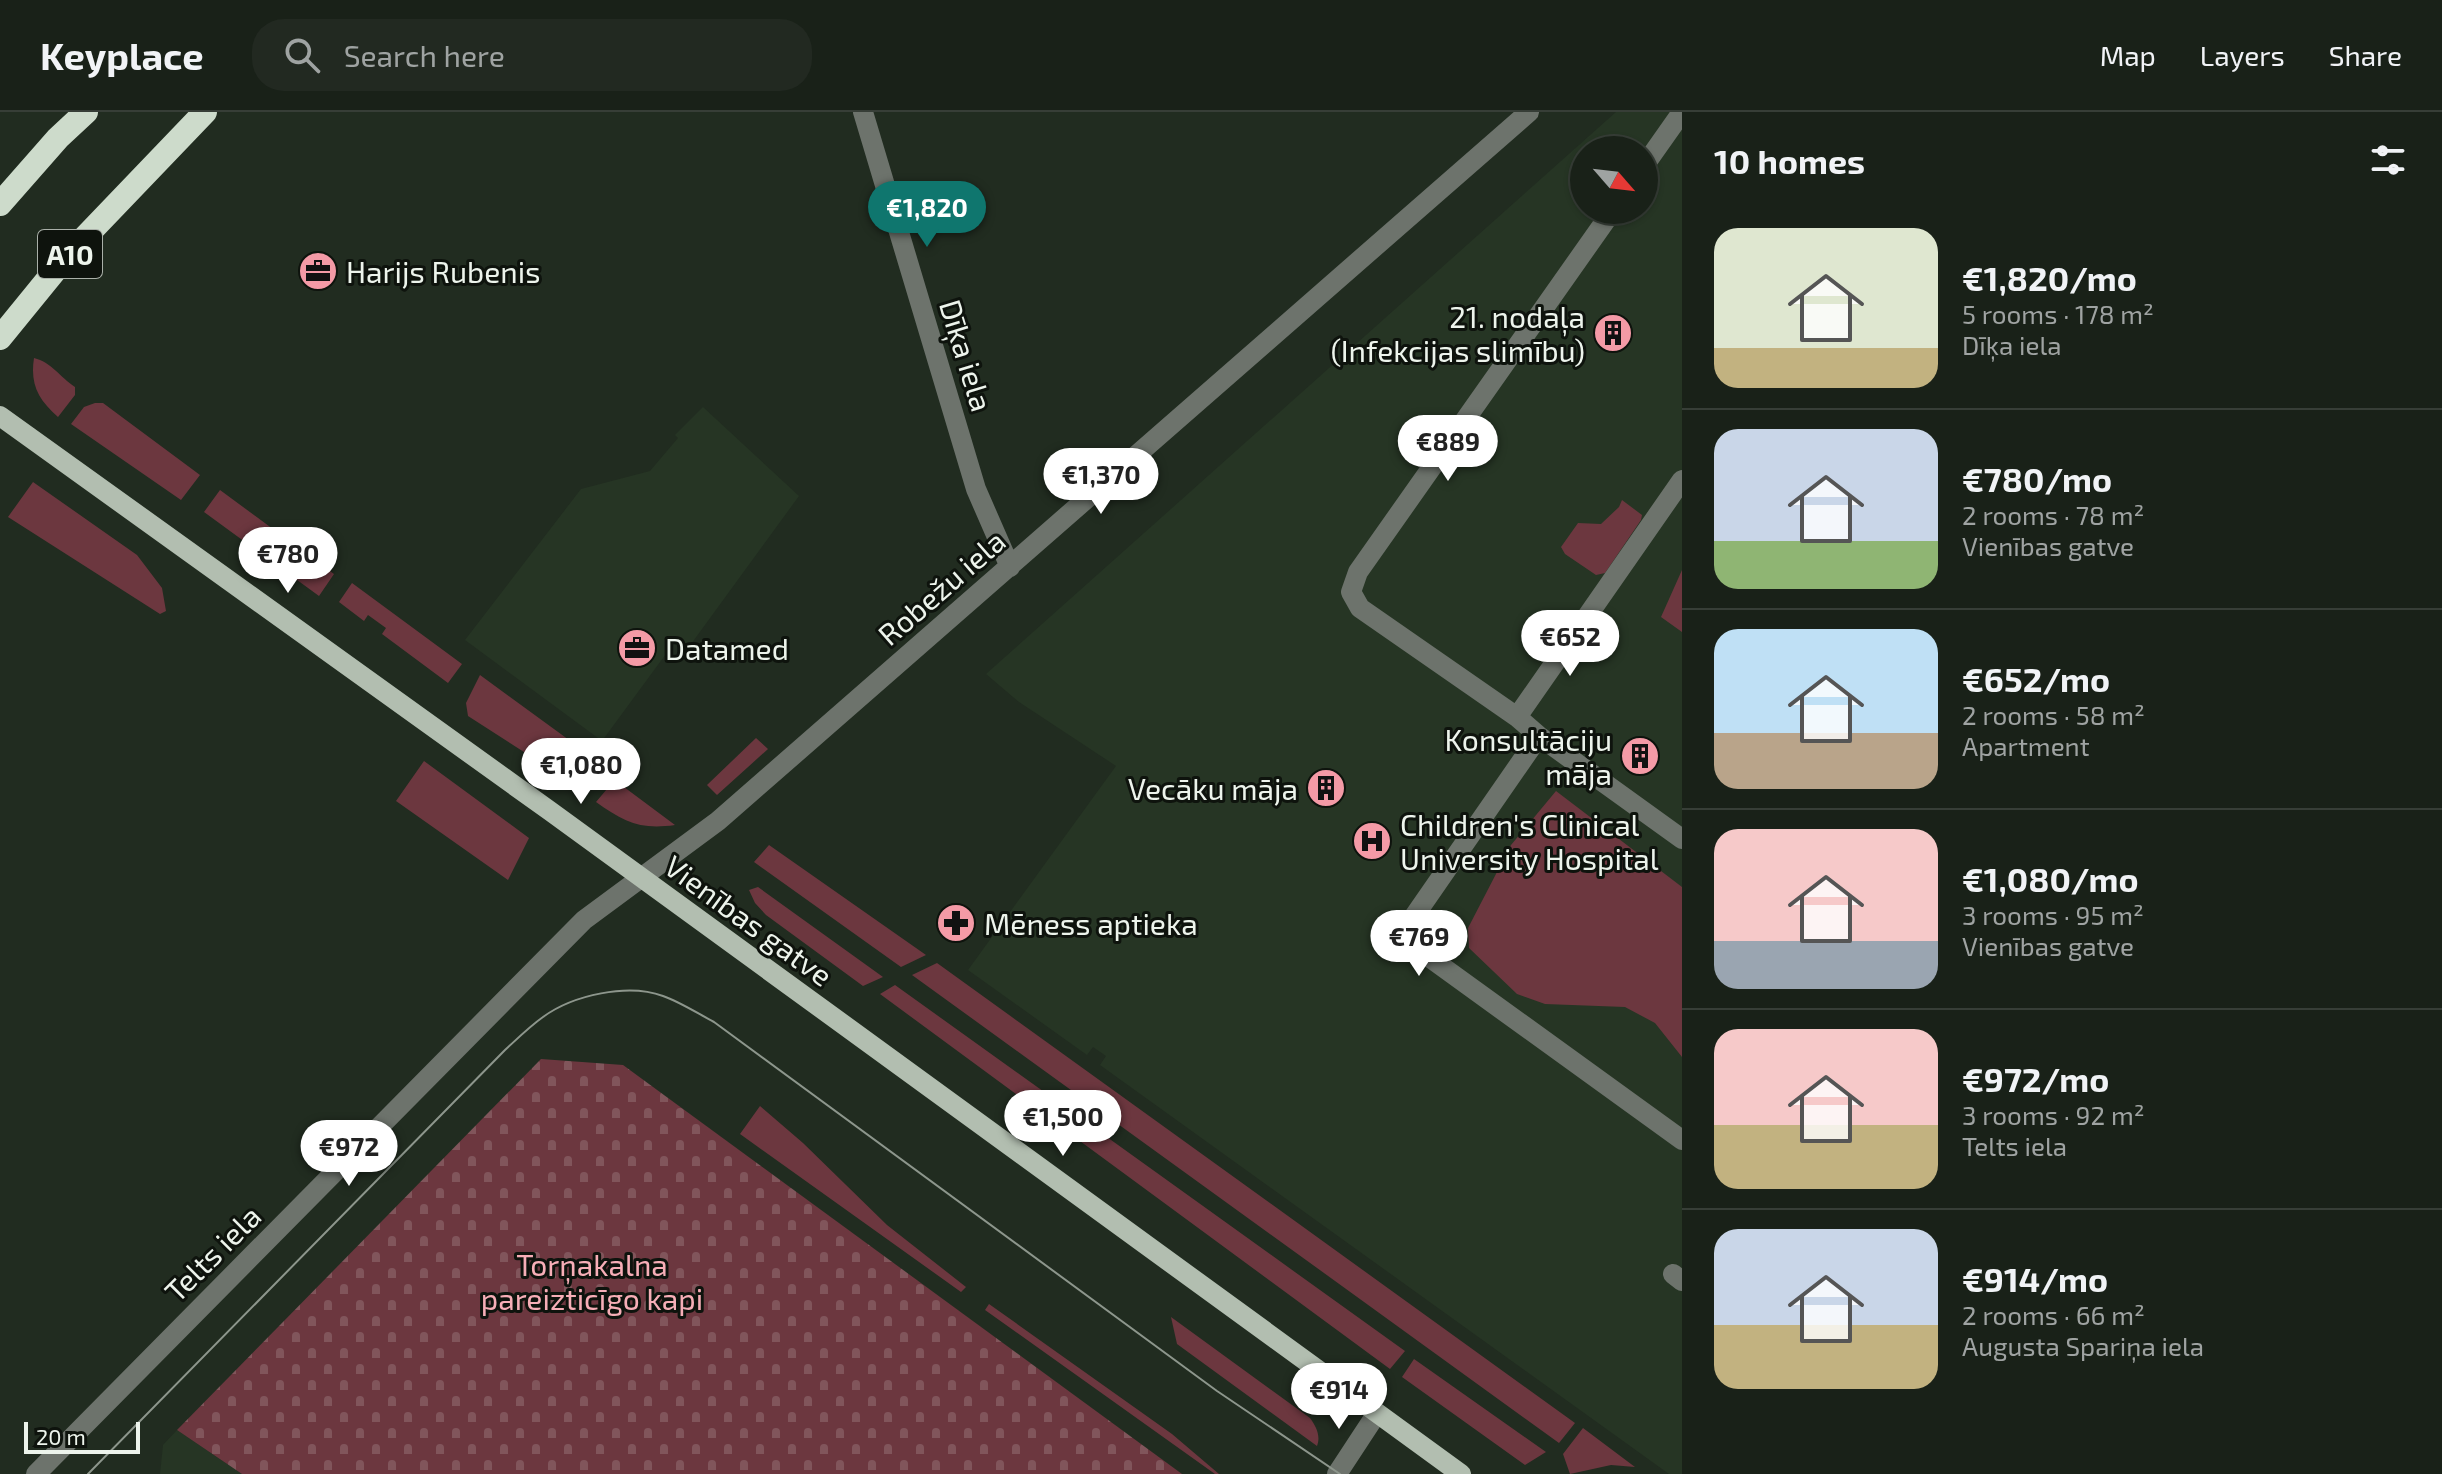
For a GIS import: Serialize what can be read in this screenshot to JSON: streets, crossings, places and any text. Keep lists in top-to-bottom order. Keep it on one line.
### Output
{"streets":{"highway":["A10"],"main road":["Vienības gatve"],"street":["Dīķa iela","Robežu iela","Telts iela"]},"crossings":[["Dīķa iela","Robežu iela"],["Robežu iela","Vienības gatve"],["Robežu iela","Telts iela"],["Vienības gatve","Telts iela"]],"parks":["Torņakalna pareizticīgo kapi"],"places":{"office":["Harijs Rubenis","Datamed"],"building":["21. nodaļa (Infekcijas slimību)","Konsultāciju māja","Vecāku māja"],"hospital":["Children's Clinical University Hospital"],"pharmacy":["Mēness aptieka"]},"scale_bar":"20 m","north":"bottom right","page":{"header":"Keyplace","search":"Search here","nav":["Map","Layers","Share"],"heading":"10 homes","price":["€1,820","€889","€1,370","€780","€652","€1,080","€769","€1,500","€972","€914"],"list":[{"name":"€1,820/mo","note":"5 rooms · 178 m² · Dīķa iela"},{"name":"€780/mo","note":"2 rooms · 78 m² · Vienības gatve"},{"name":"€652/mo","note":"2 rooms · 58 m² · Apartment"},{"name":"€1,080/mo","note":"3 rooms · 95 m² · Vienības gatve"},{"name":"€972/mo","note":"3 rooms · 92 m² · Telts iela"},{"name":"€914/mo","note":"2 rooms · 66 m² · Augusta Spariņa iela"}],"scale":"20 m"}}
